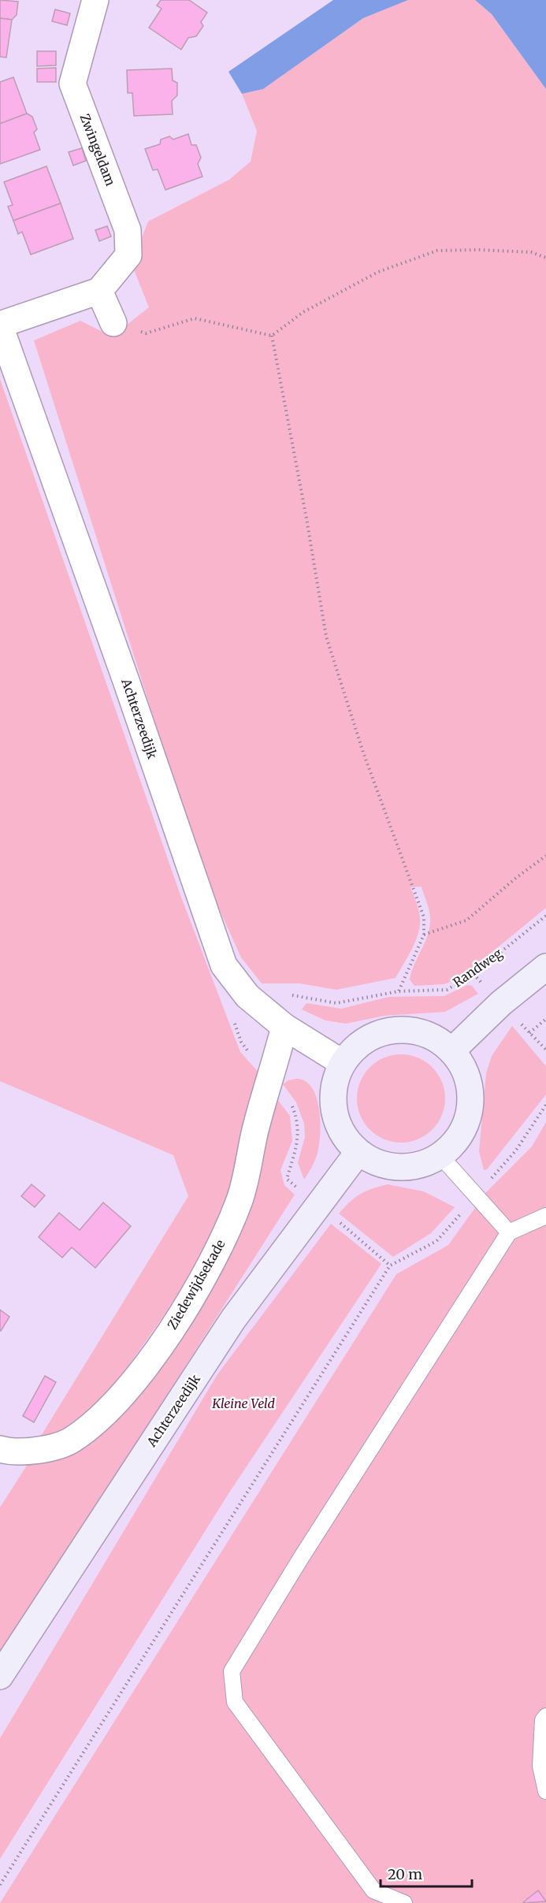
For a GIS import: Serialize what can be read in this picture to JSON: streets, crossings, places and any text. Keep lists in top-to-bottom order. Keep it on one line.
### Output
{"streets":{"main road":["Achterzeedijk"],"street":["Zwingeldam","Ziedewijdsekade"],"path":["Randweg"]},"crossings":[["Achterzeedijk","Ziedewijdsekade"]],"parks":["Kleine Veld"],"scale_bar":"20 m"}
